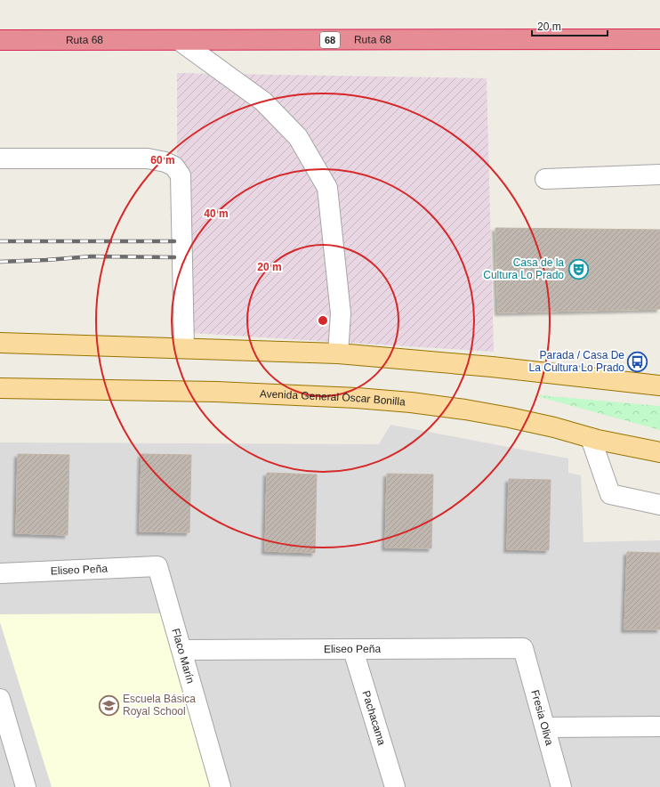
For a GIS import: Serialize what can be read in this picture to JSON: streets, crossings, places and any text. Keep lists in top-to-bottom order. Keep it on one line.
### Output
{"streets":{"highway":["Ruta 68","68"],"main road":["Avenida General Óscar Bonilla"],"street":["Eliseo Peña","Flaco Marín","Fresia Oliva","Pachacama"]},"crossings":[["Eliseo Peña","Flaco Marín"],["Eliseo Peña","Fresia Oliva"],["Eliseo Peña","Pachacama"]],"places":{"theatre":["Casa de la Cultura Lo Prado"],"bus stop":["Parada / Casa De La Cultura Lo Prado"],"school or university":["Escuela Básica Royal School"]},"scale_bar":"20 m","rings":["60 m","40 m","20 m"]}
